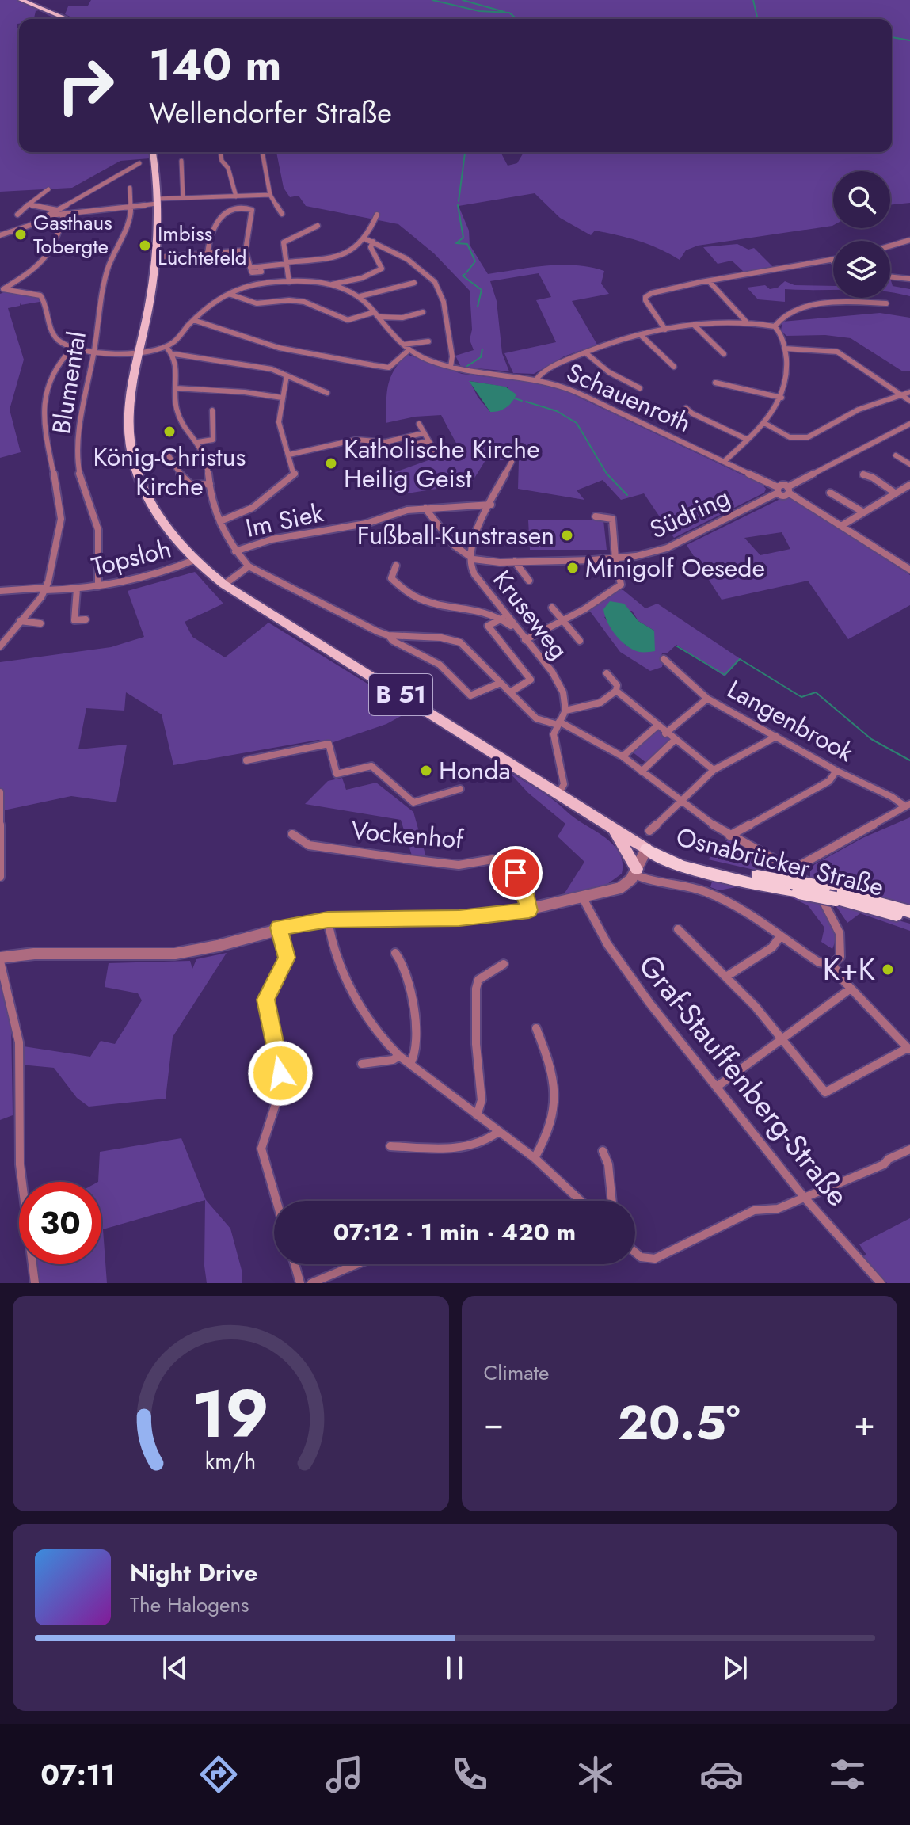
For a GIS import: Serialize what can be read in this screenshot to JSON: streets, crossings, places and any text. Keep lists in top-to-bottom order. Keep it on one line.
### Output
{"streets":{"highway":["B 51","Osnabrücker Straße"],"street":["Blumental","Schauenroth","Südring","Im Siek","Topsloh","Kruseweg","Langenbrook","Vockenhof","Graf-Stauffenberg-Straße"]},"crossings":[["Blumental","Topsloh"],["Schauenroth","Südring"],["Südring","Kruseweg"],["Im Siek","Kruseweg"],["Topsloh","B 51"],["B 51","Osnabrücker Straße"]],"places":["Gasthaus Tobergte","Imbiss Lüchtefeld","König-Christus Kirche","Katholische Kirche Heilig Geist","Fußball-Kunstrasen","Minigolf Oesede","Honda","K+K"],"page":{"turn":["140 m","Wellendorfer Straße"],"limit":"30","trip":"07:12 · 1 min · 420 m","tile":"Climate","heat":["−","20.5°","+"],"song":["Night Drive","The Halogens"],"tabs":"07:11","gauge":["19","km/h"]}}
